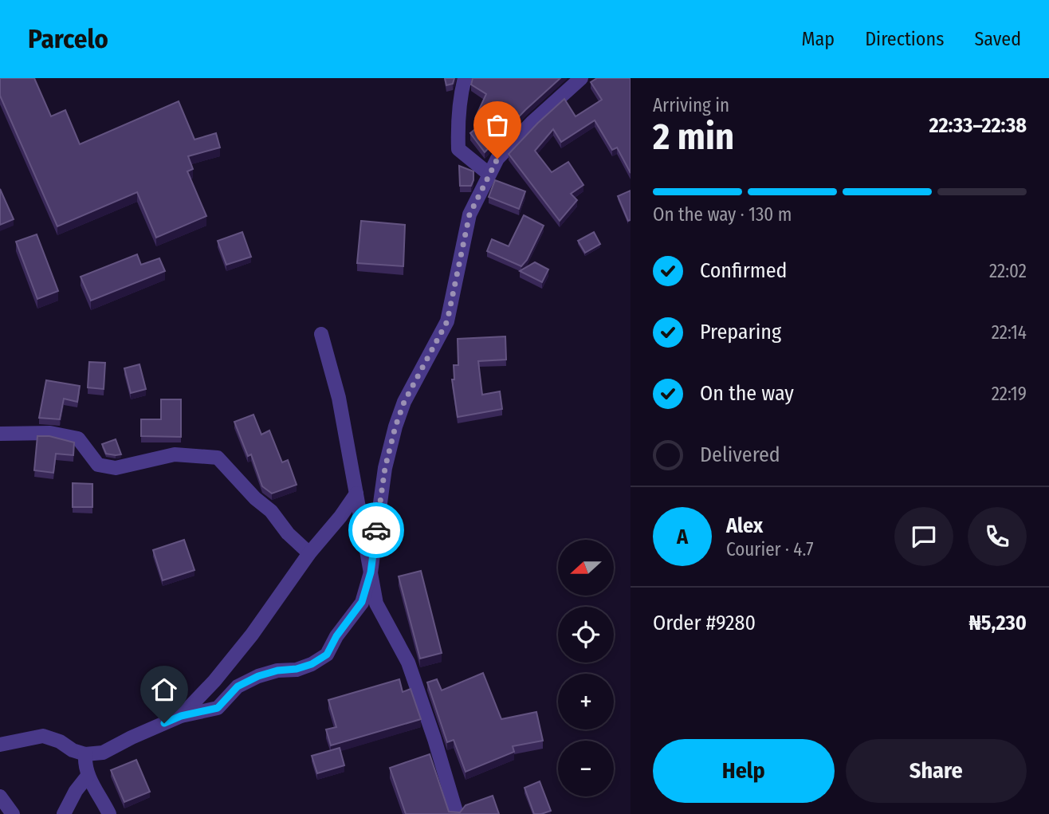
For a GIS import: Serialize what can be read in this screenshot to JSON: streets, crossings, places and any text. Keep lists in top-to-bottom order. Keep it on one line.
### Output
{"north":"left","page":{"header":"Parcelo","nav":["Map","Directions","Saved"],"heading":["2 min","Arriving in","22:33–22:38"],"panel":["Alex","Courier · 4.7","Order #9280","₦5,230"],"bar":"On the way · 130 m","list":[["Confirmed","22:02"],["Preparing","22:14"],["On the way","22:19"],"Delivered"],"round":"A","map_buttons":["+","−"],"buttons":["Help","Share"]}}
